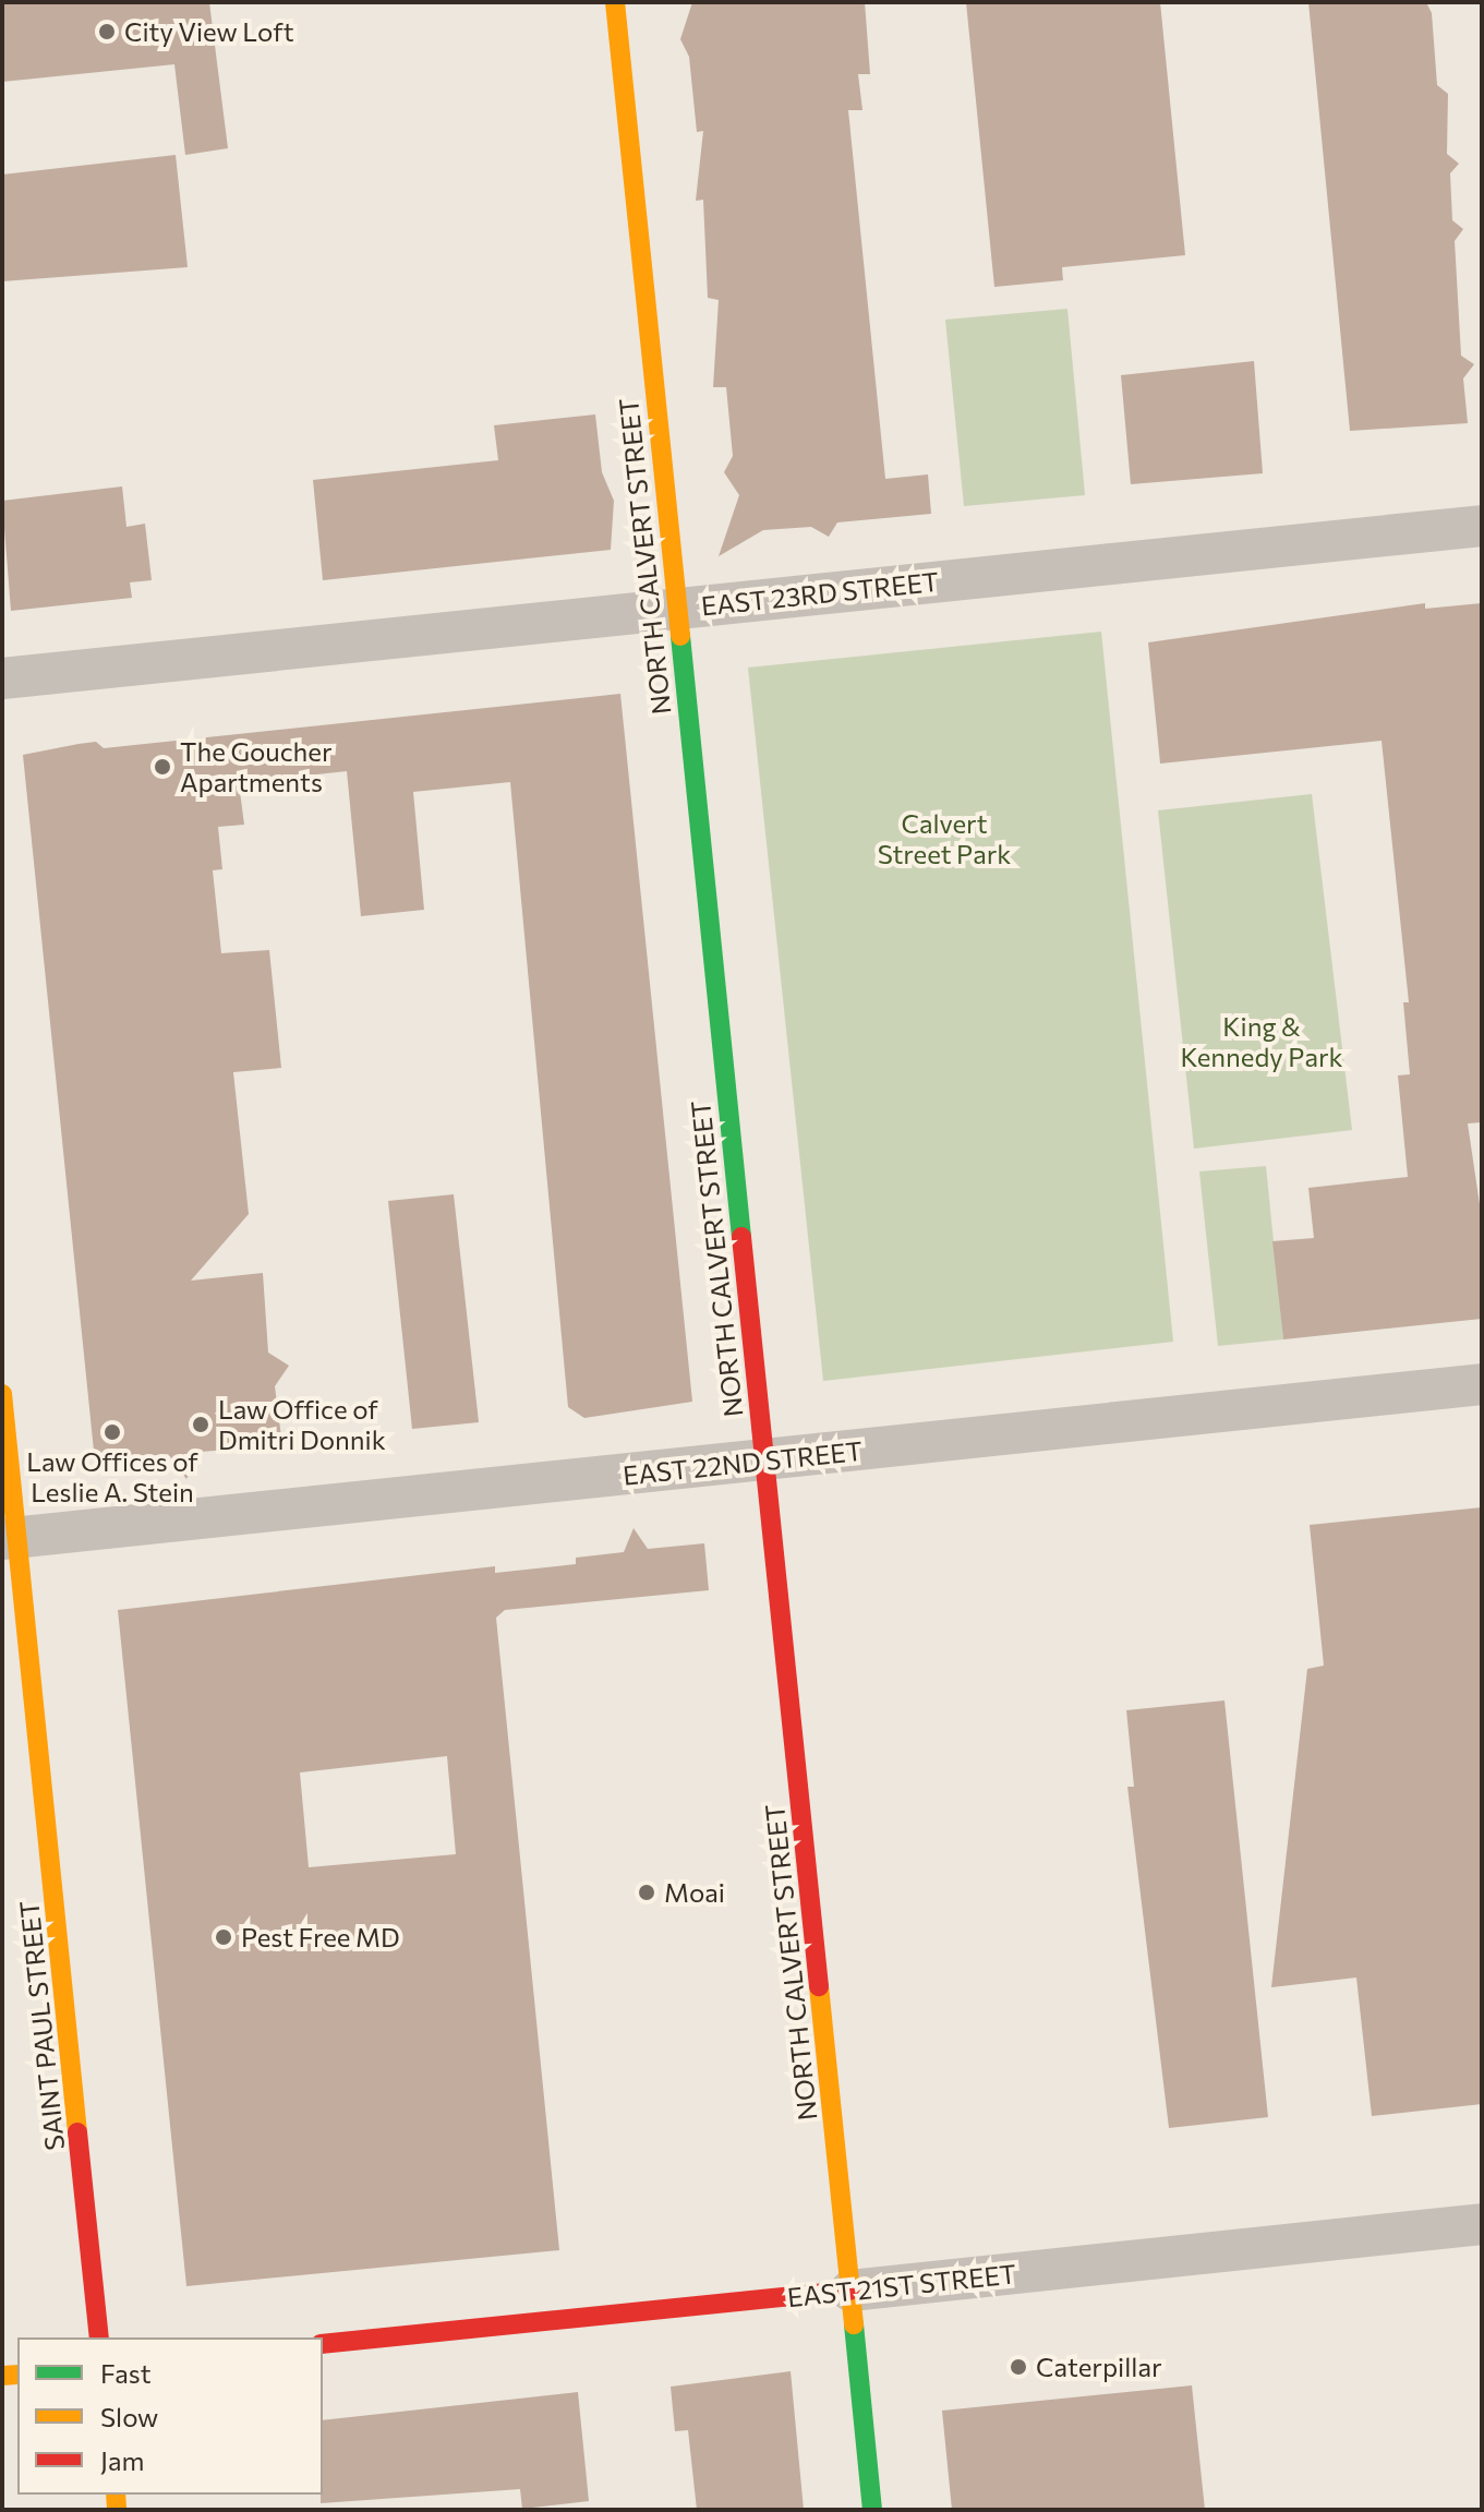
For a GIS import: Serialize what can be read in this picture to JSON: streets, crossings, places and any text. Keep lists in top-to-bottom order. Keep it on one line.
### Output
{"streets":{"main road":["NORTH CALVERT STREET","SAINT PAUL STREET","EAST 21ST STREET"],"street":["EAST 23RD STREET","EAST 22ND STREET"]},"crossings":[["NORTH CALVERT STREET","EAST 23RD STREET"],["NORTH CALVERT STREET","EAST 22ND STREET"],["NORTH CALVERT STREET","EAST 21ST STREET"],["EAST 22ND STREET","SAINT PAUL STREET"]],"parks":["Calvert Street Park","King & Kennedy Park"],"places":["City View Loft","The Goucher Apartments","Law Office of Dmitri Donnik","Law Offices of Leslie A. Stein","Moai","Pest Free MD","Caterpillar"],"legend":["Fast","Slow","Jam"]}
